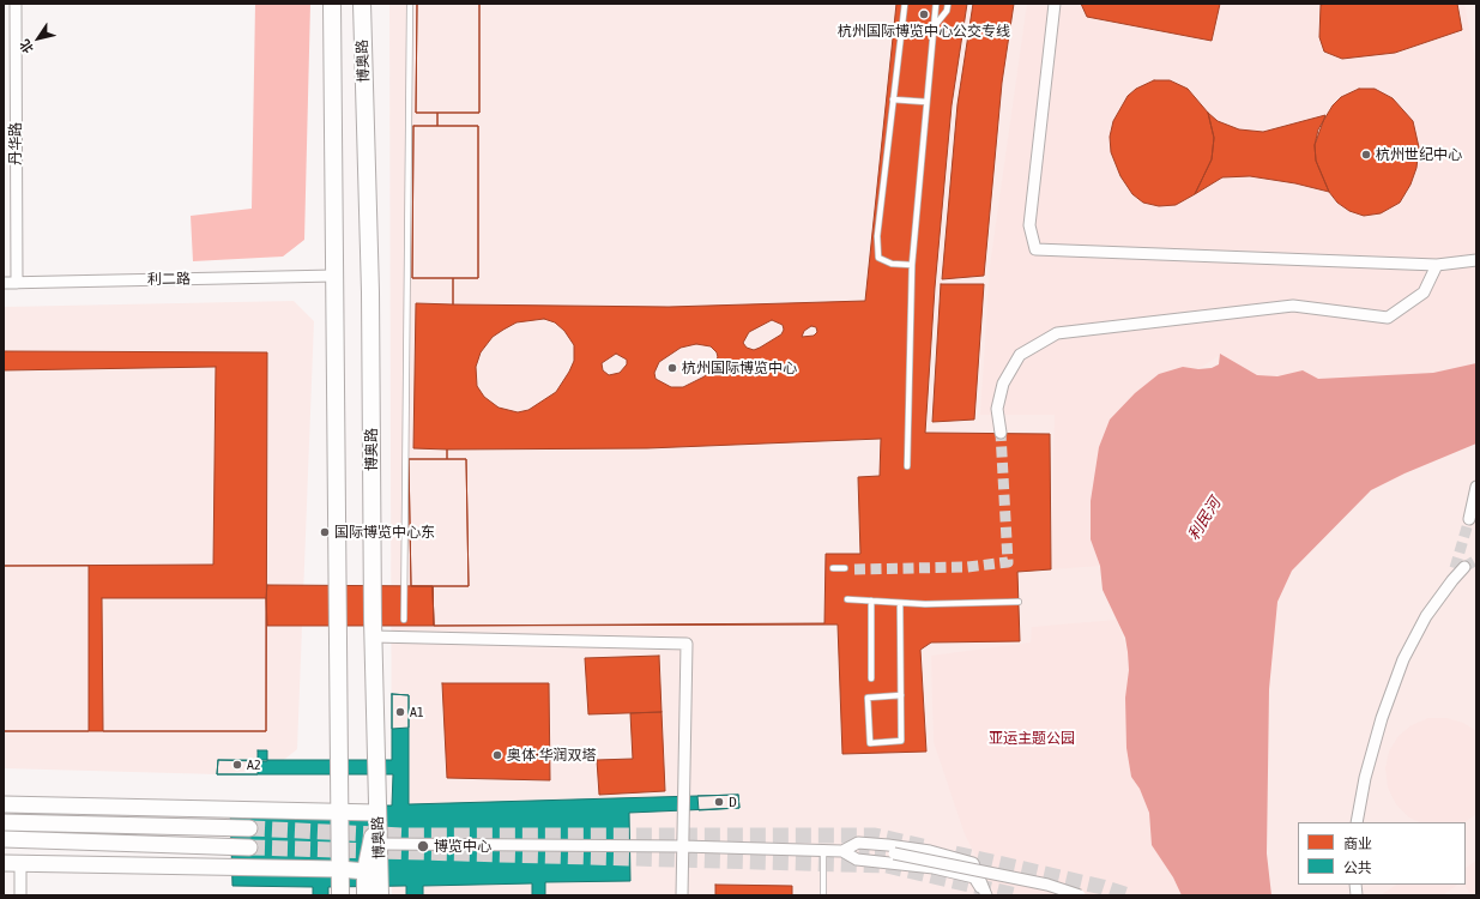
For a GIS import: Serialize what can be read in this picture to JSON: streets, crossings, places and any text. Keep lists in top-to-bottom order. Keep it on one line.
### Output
{"streets":{"main road":["博奥路"],"street":["丹华路","利二路"]},"crossings":[["博奥路","利二路"],["丹华路","利二路"]],"water":["利民河"],"parks":["亚运主题公园"],"places":["杭州国际博览中心公交专线","杭州世纪中心","杭州国际博览中心","国际博览中心东","A1","奥体·华润双塔","A2","D","博览中心"],"legend":["商业","公共"],"north":"bottom left"}
